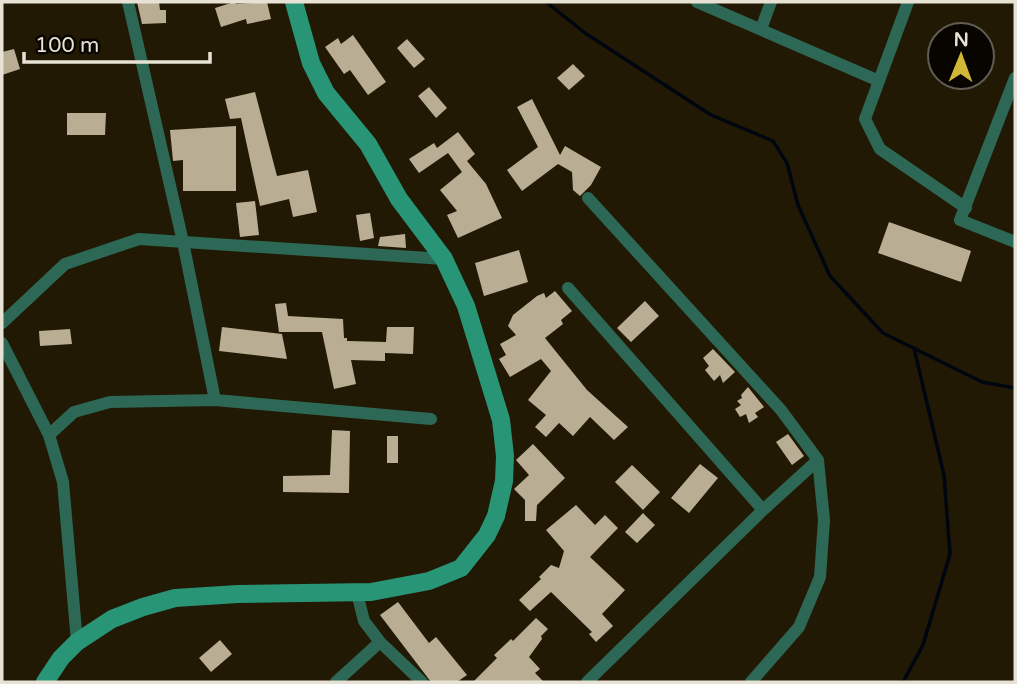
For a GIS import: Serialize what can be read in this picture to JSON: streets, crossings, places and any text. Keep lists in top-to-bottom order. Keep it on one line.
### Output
{"scale_bar":"100 m","north":"top"}
